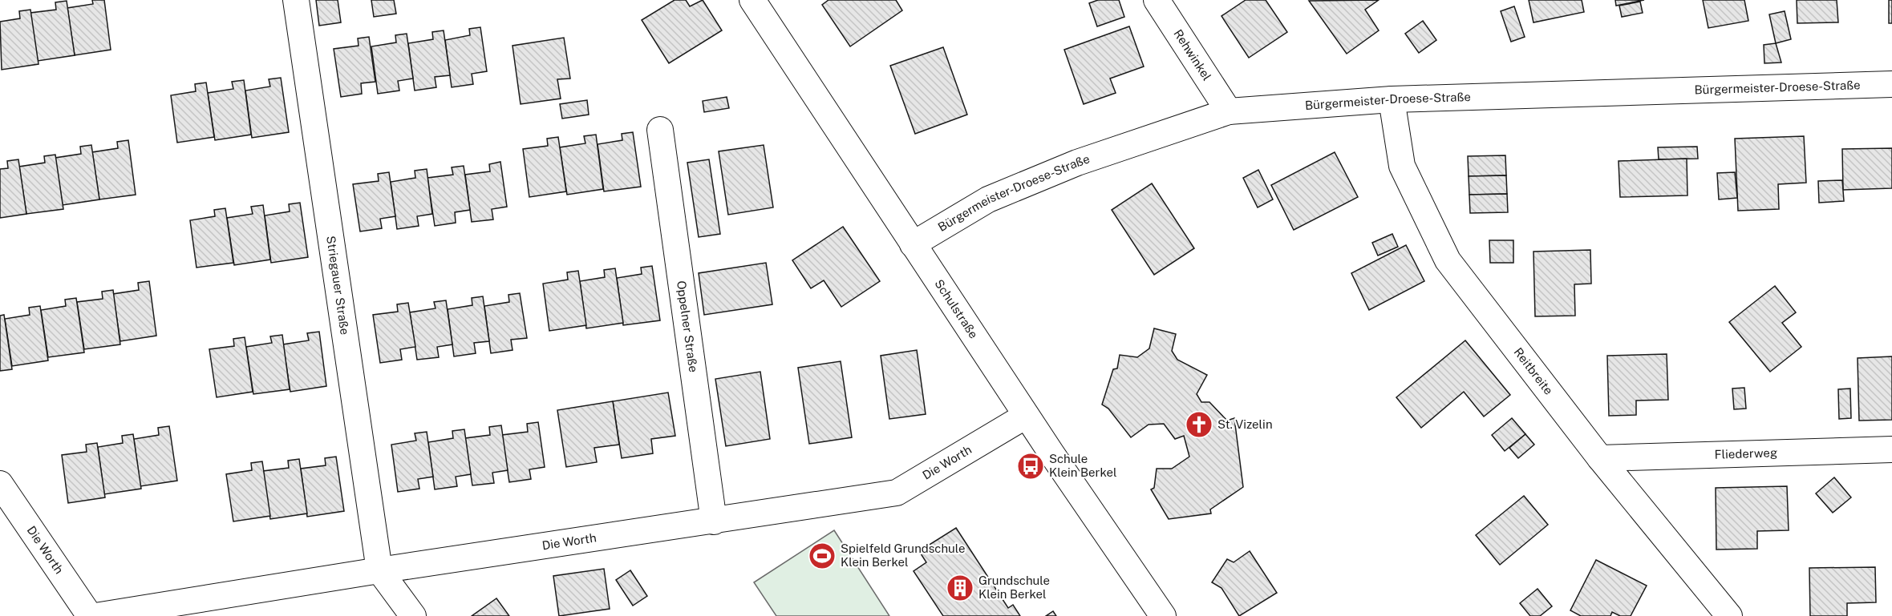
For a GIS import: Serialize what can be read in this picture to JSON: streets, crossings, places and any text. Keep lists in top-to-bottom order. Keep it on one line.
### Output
{"streets":{"street":["Rehwinkel","Bürgermeister-Droese-Straße","Striegauer Straße","Schulstraße","Oppelner Straße","Reitbreite","Fliederweg","Die Worth"]},"crossings":[["Rehwinkel","Bürgermeister-Droese-Straße"],["Bürgermeister-Droese-Straße","Schulstraße"],["Bürgermeister-Droese-Straße","Reitbreite"],["Striegauer Straße","Die Worth"],["Schulstraße","Die Worth"],["Oppelner Straße","Die Worth"],["Reitbreite","Fliederweg"]],"places":{"church":["St. Vizelin"],"bus stop":["Schule Klein Berkel"],"sports":["Spielfeld Grundschule Klein Berkel"],"building":["Grundschule Klein Berkel"]}}
